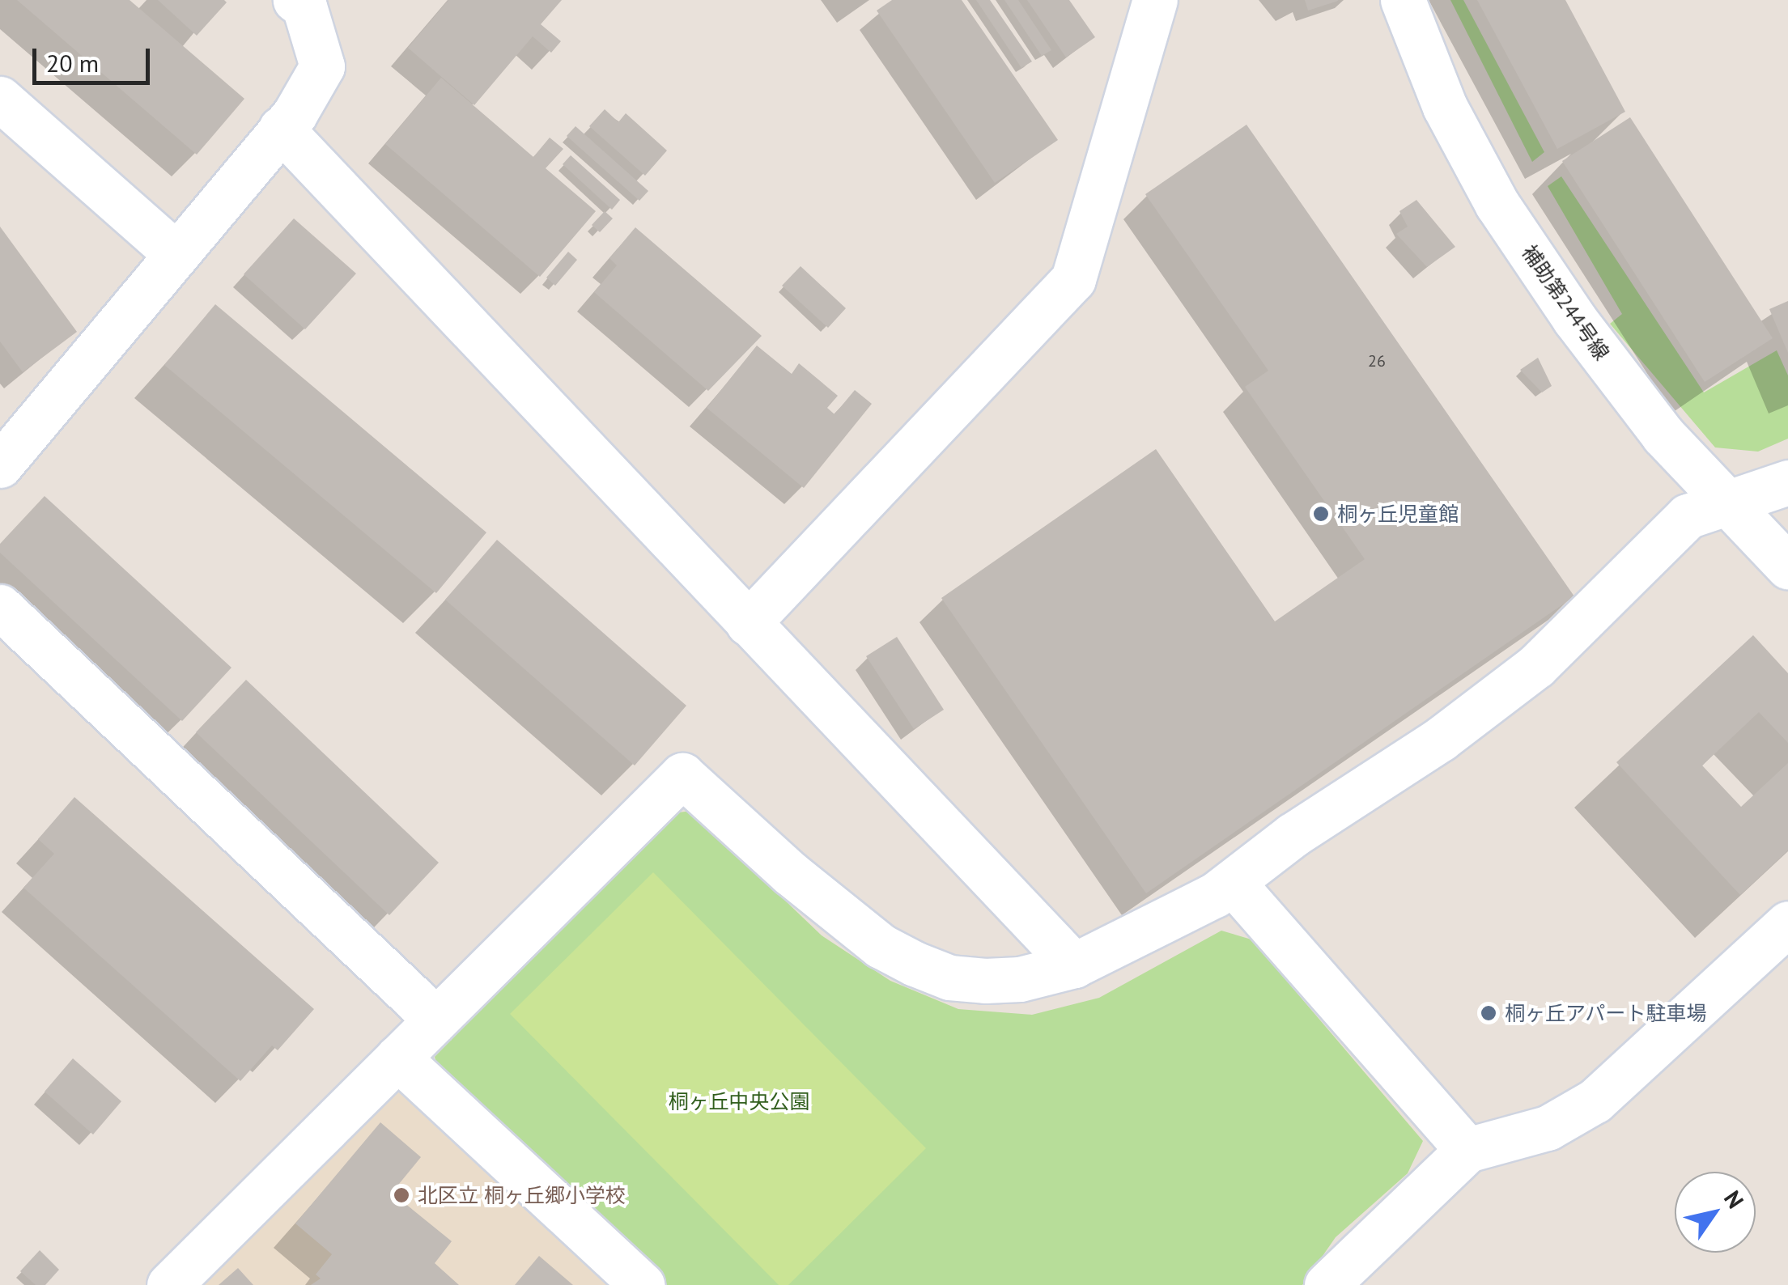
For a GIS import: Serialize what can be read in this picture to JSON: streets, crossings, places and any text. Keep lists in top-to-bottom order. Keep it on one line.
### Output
{"streets":{"street":["補助第244号線"]},"parks":["桐ヶ丘中央公園"],"places":["桐ヶ丘児童館","桐ヶ丘アパート駐車場","北区立 桐ヶ丘郷小学校"],"house_numbers":["26"],"scale_bar":"20 m","north":"top right"}
